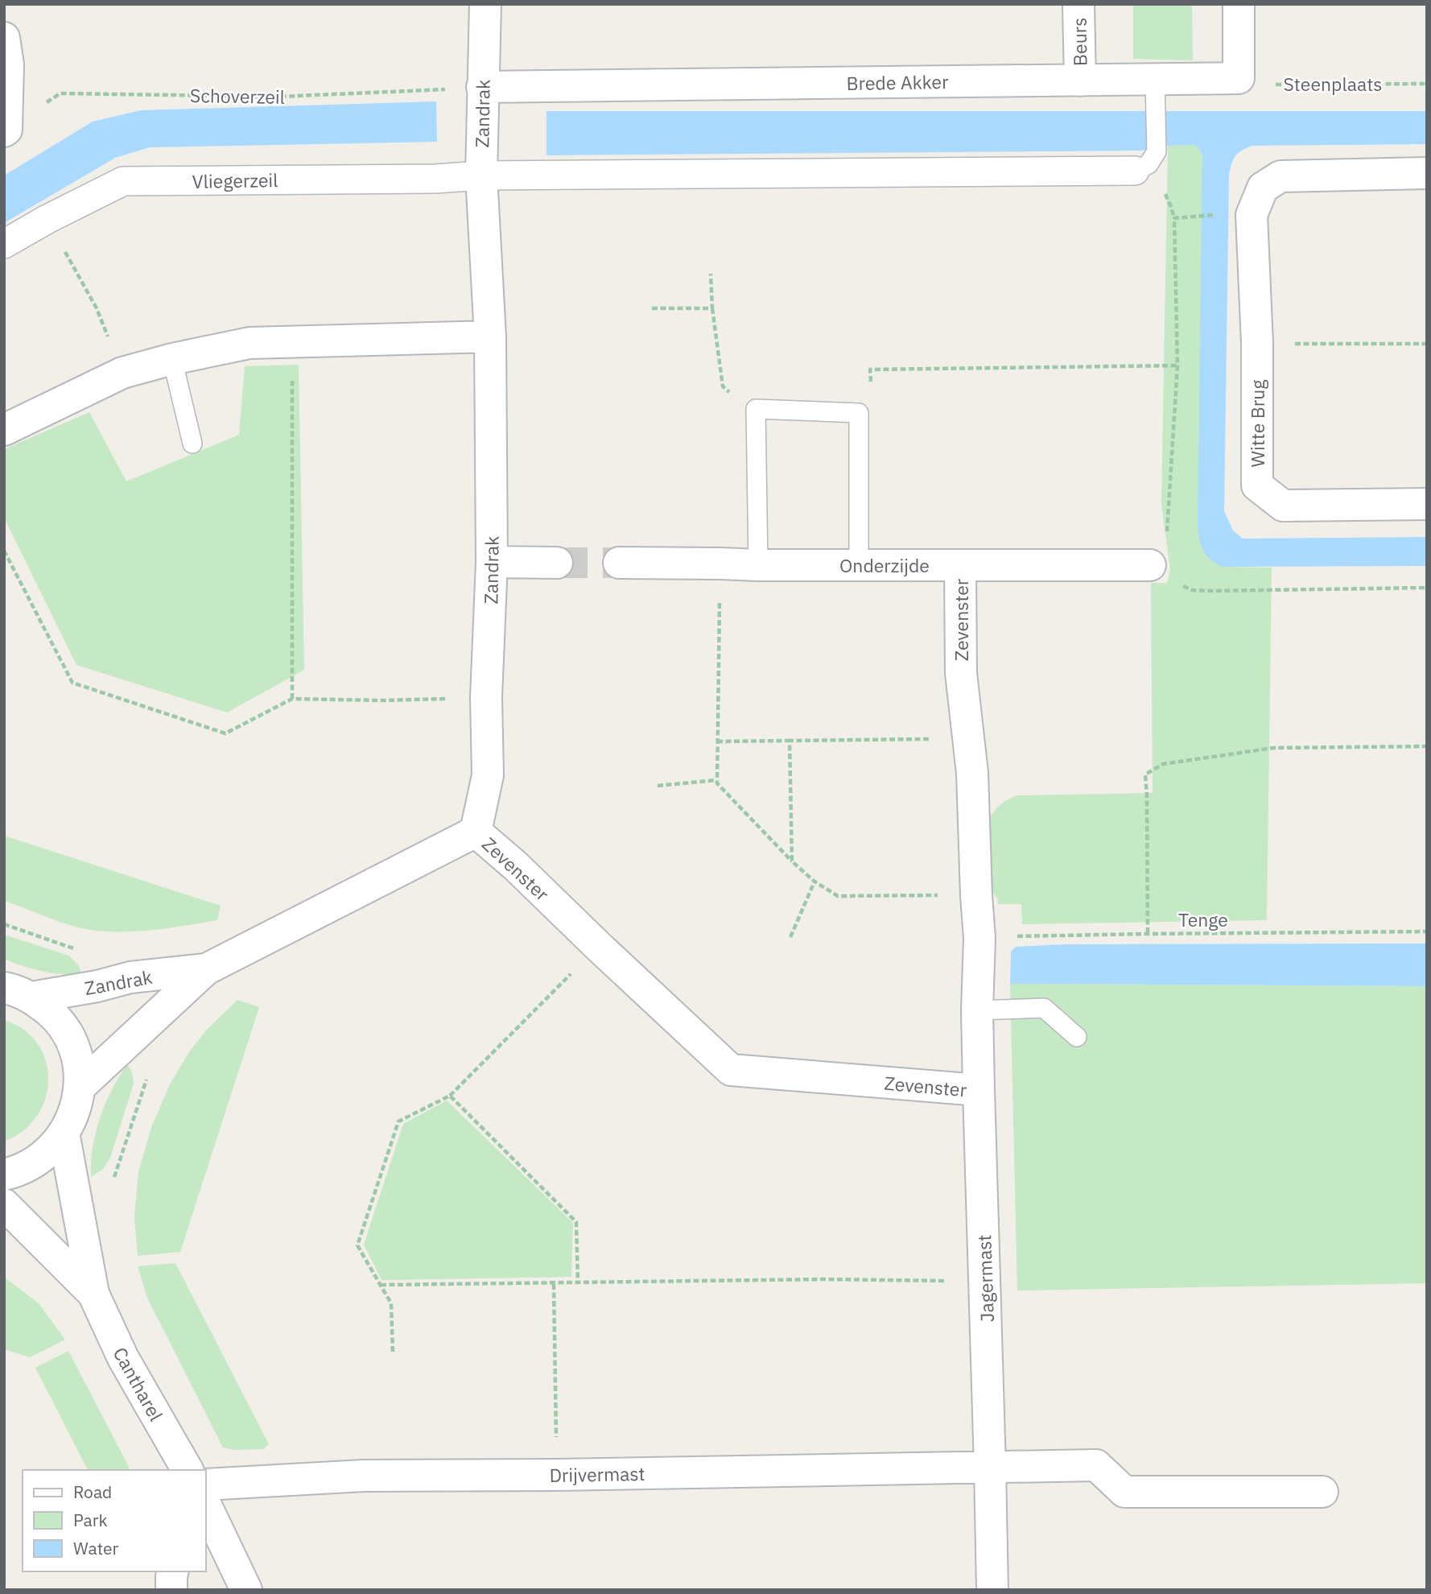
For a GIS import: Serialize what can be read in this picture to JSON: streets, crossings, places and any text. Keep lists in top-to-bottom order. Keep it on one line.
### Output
{"streets":{"street":["Beurs","Brede Akker","Zandrak","Vliegerzeil","Witte Brug","Onderzijde","Zevenster","Jagermast","Cantharel","Drijvermast"],"path":["Steenplaats","Schoverzeil","Tenge"]},"crossings":[["Beurs","Brede Akker"],["Brede Akker","Steenplaats"],["Brede Akker","Schoverzeil"],["Brede Akker","Zandrak"],["Schoverzeil","Zandrak"],["Zandrak","Vliegerzeil"],["Zandrak","Zevenster"],["Onderzijde","Zevenster"],["Zevenster","Tenge"],["Zevenster","Jagermast"],["Jagermast","Drijvermast"]],"legend":["Road","Park","Water"]}
